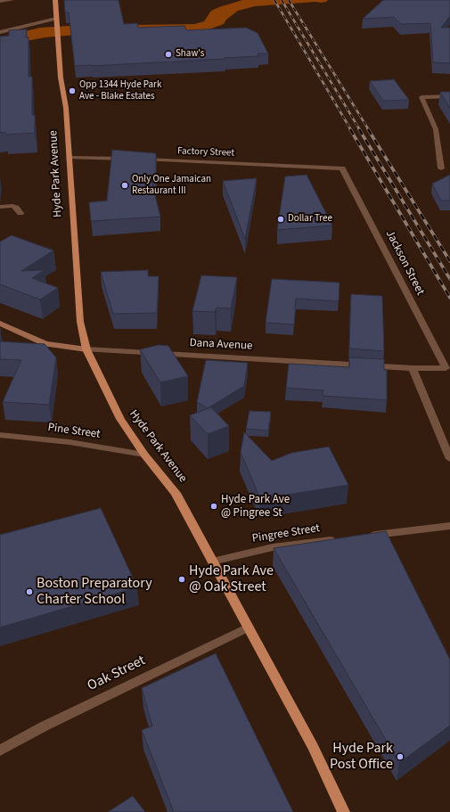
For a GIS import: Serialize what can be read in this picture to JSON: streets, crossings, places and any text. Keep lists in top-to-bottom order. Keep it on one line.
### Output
{"streets":{"main road":["Hyde Park Avenue"],"street":["Factory Street","Jackson Street","Dana Avenue","Pine Street","Pingree Street","Oak Street"]},"crossings":[["Factory Street","Jackson Street"],["Hyde Park Avenue","Dana Avenue"],["Hyde Park Avenue","Pine Street"],["Hyde Park Avenue","Pingree Street"],["Hyde Park Avenue","Oak Street"],["Jackson Street","Dana Avenue"]],"places":["Shaw's","Opp 1344 Hyde Park Ave - Blake Estates","Only One Jamaican Restaurant III","Dollar Tree","Hyde Park Ave @ Pingree St","Hyde Park Ave @ Oak Street","Boston Preparatory Charter School","Hyde Park Post Office"]}
